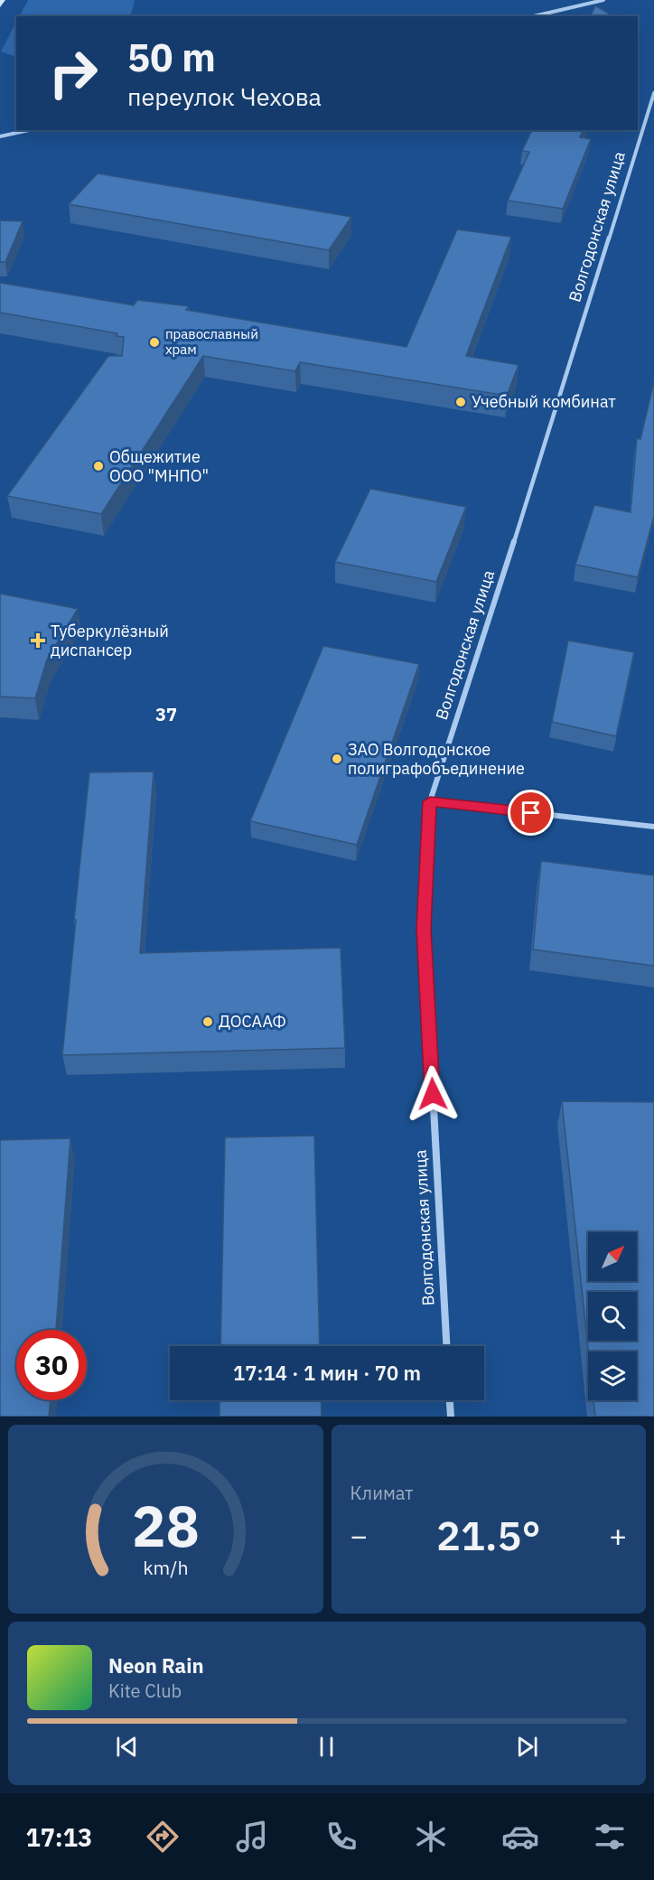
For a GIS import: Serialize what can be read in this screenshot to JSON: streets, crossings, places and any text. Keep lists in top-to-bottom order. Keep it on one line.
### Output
{"streets":{"street":["Волгодонская улица"]},"districts":["37"],"places":{"other":["православный храм","Учебный комбинат","Общежитие ООО \"МНПО\"","ЗАО Волгодонское полиграфобъединение","ДОСААФ"],"health":["Туберкулёзный диспансер"]},"north":"top right","page":{"turn":["50 m","переулок Чехова"],"limit":"30","trip":"17:14 · 1 мин · 70 m","tile":"Климат","heat":["−","21.5°","+"],"song":["Neon Rain","Kite Club"],"tabs":"17:13","gauge":["28","km/h"]}}
